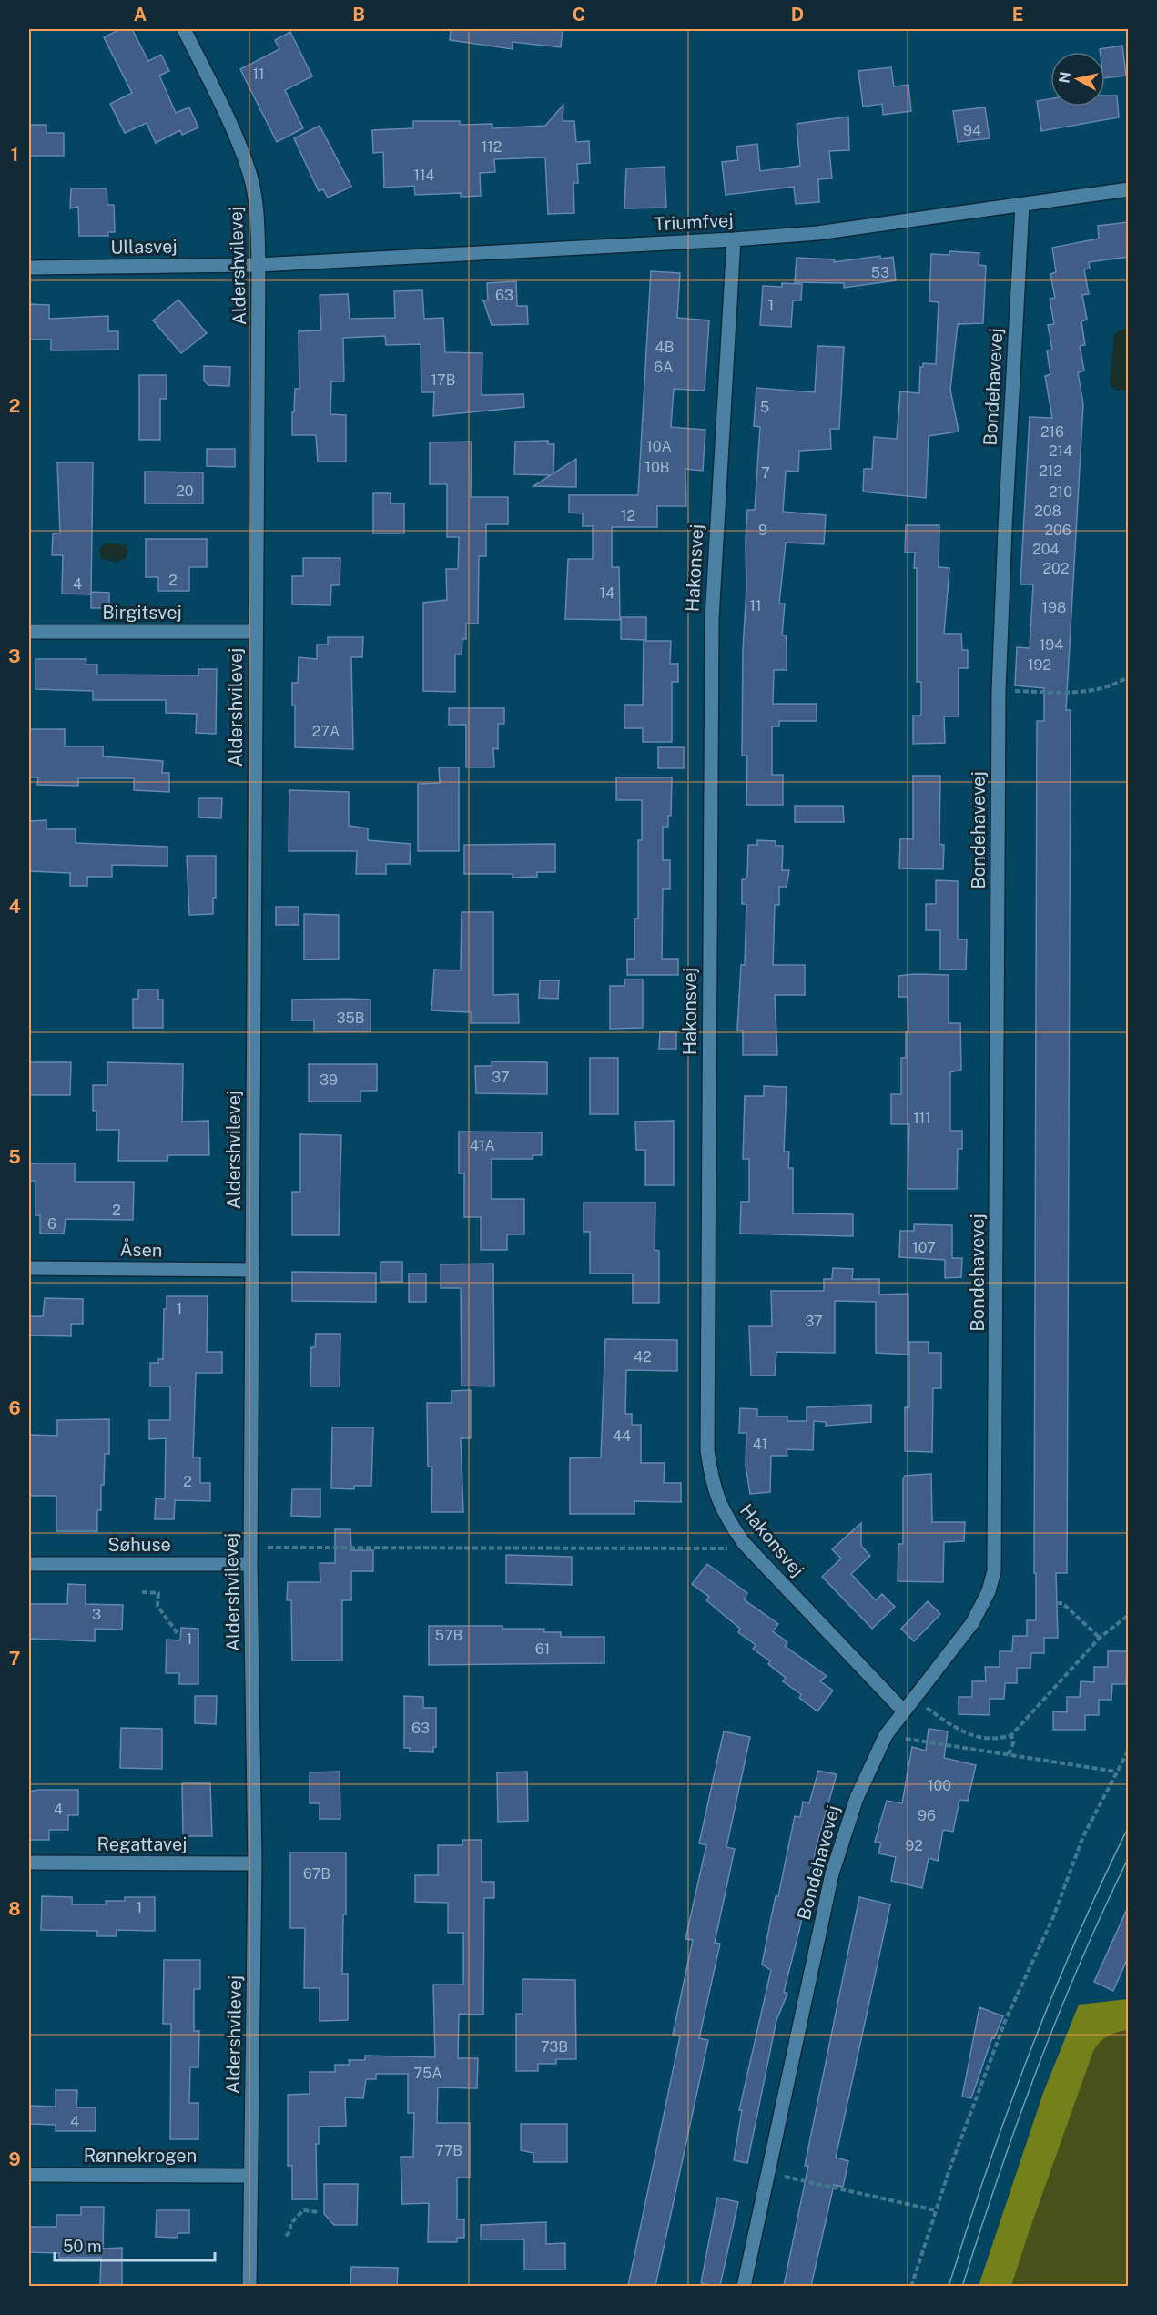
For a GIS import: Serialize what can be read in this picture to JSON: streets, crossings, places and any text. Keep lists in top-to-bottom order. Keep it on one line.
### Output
{"streets":{"street":["Triumfvej","Ullasvej","Aldershvilevej","Bondehavevej","Hakonsvej","Birgitsvej","Åsen","Søhuse","Regattavej","Rønnekrogen"]},"crossings":[["Triumfvej","Ullasvej"],["Triumfvej","Aldershvilevej"],["Triumfvej","Bondehavevej"],["Triumfvej","Hakonsvej"],["Ullasvej","Aldershvilevej"],["Aldershvilevej","Birgitsvej"],["Aldershvilevej","Åsen"],["Aldershvilevej","Søhuse"],["Aldershvilevej","Regattavej"],["Aldershvilevej","Rønnekrogen"],["Bondehavevej","Hakonsvej"]],"house_numbers":["11","94","112","114","53","63","1","4B","6A","17B","5","216","10A","214","10B","212","7","20","210","208","12","9","206","204","202","2","4","14","11","198","194","192","27A","35B","37","39","111","41A","2","6","107","1","37","42","44","41","2","3","57B","1","61","63","100","4","96","92","67B","1","73B","75A","4","77B"],"scale_bar":"50 m","north":"left","grid":{"columns":["A","B","C","D","E"],"rows":["1","2","3","4","5","6","7","8","9"]}}
